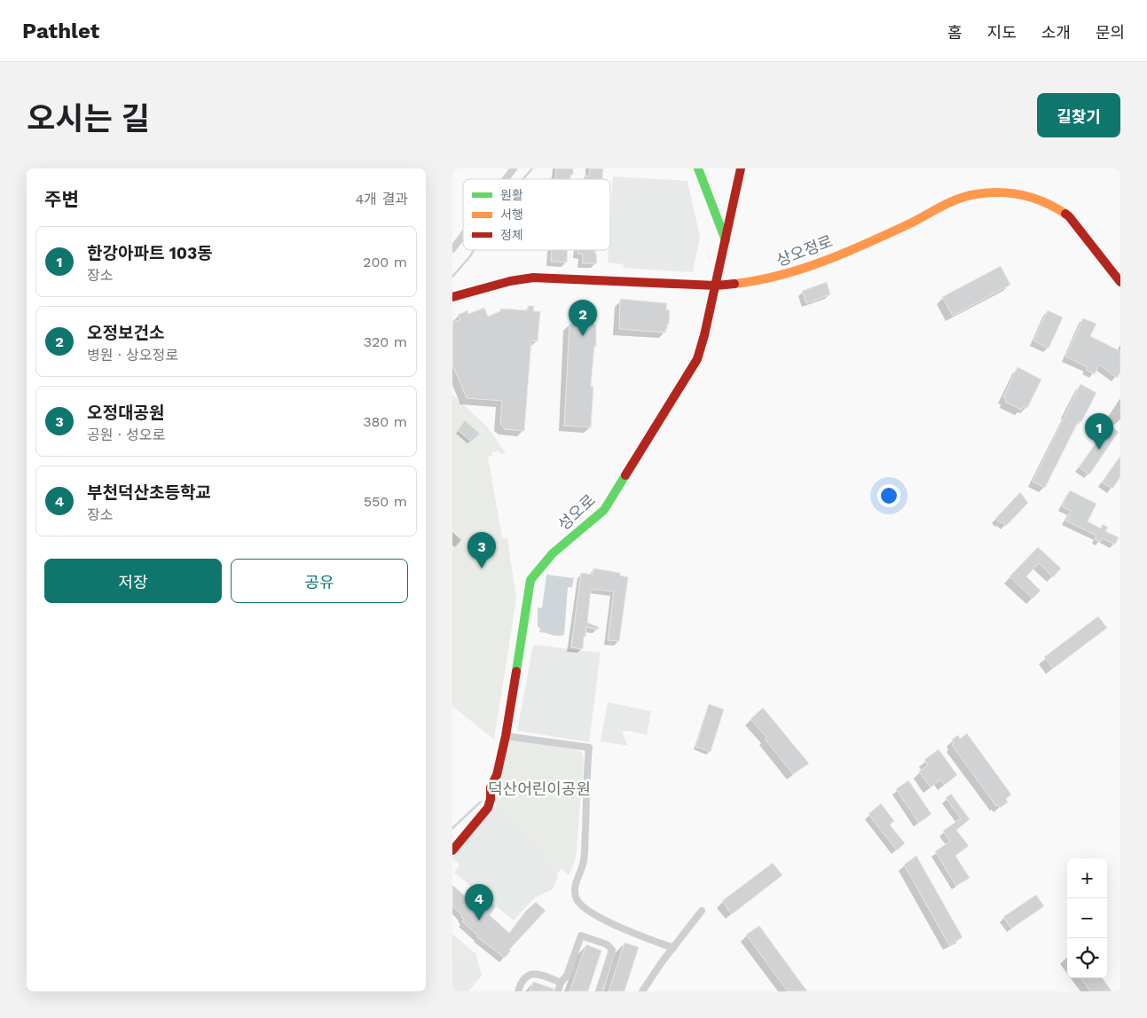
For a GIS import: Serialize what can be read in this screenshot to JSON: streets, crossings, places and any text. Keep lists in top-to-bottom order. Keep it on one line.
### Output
{"streets":{"street":["상오정로","성오로"]},"crossings":[["상오정로","성오로"]],"parks":["덕산어린이공원"],"legend":["원활","서행","정체"],"page":{"header":"Pathlet","nav":["홈","지도","소개","문의"],"title":"오시는 길","buttons":["길찾기",["저장","공유"]],"heading":["주변","4개 결과"],"list":[{"mark":"1","name":"한강아파트 103동","note":"장소","value":"200 m"},{"mark":"2","name":"오정보건소","note":"병원 · 상오정로","value":"320 m"},{"mark":"3","name":"오정대공원","note":"공원 · 성오로","value":"380 m"},{"mark":"4","name":"부천덕산초등학교","note":"장소","value":"550 m"}],"pins":["2","1","3","4"],"map_buttons":["+","−"]}}
